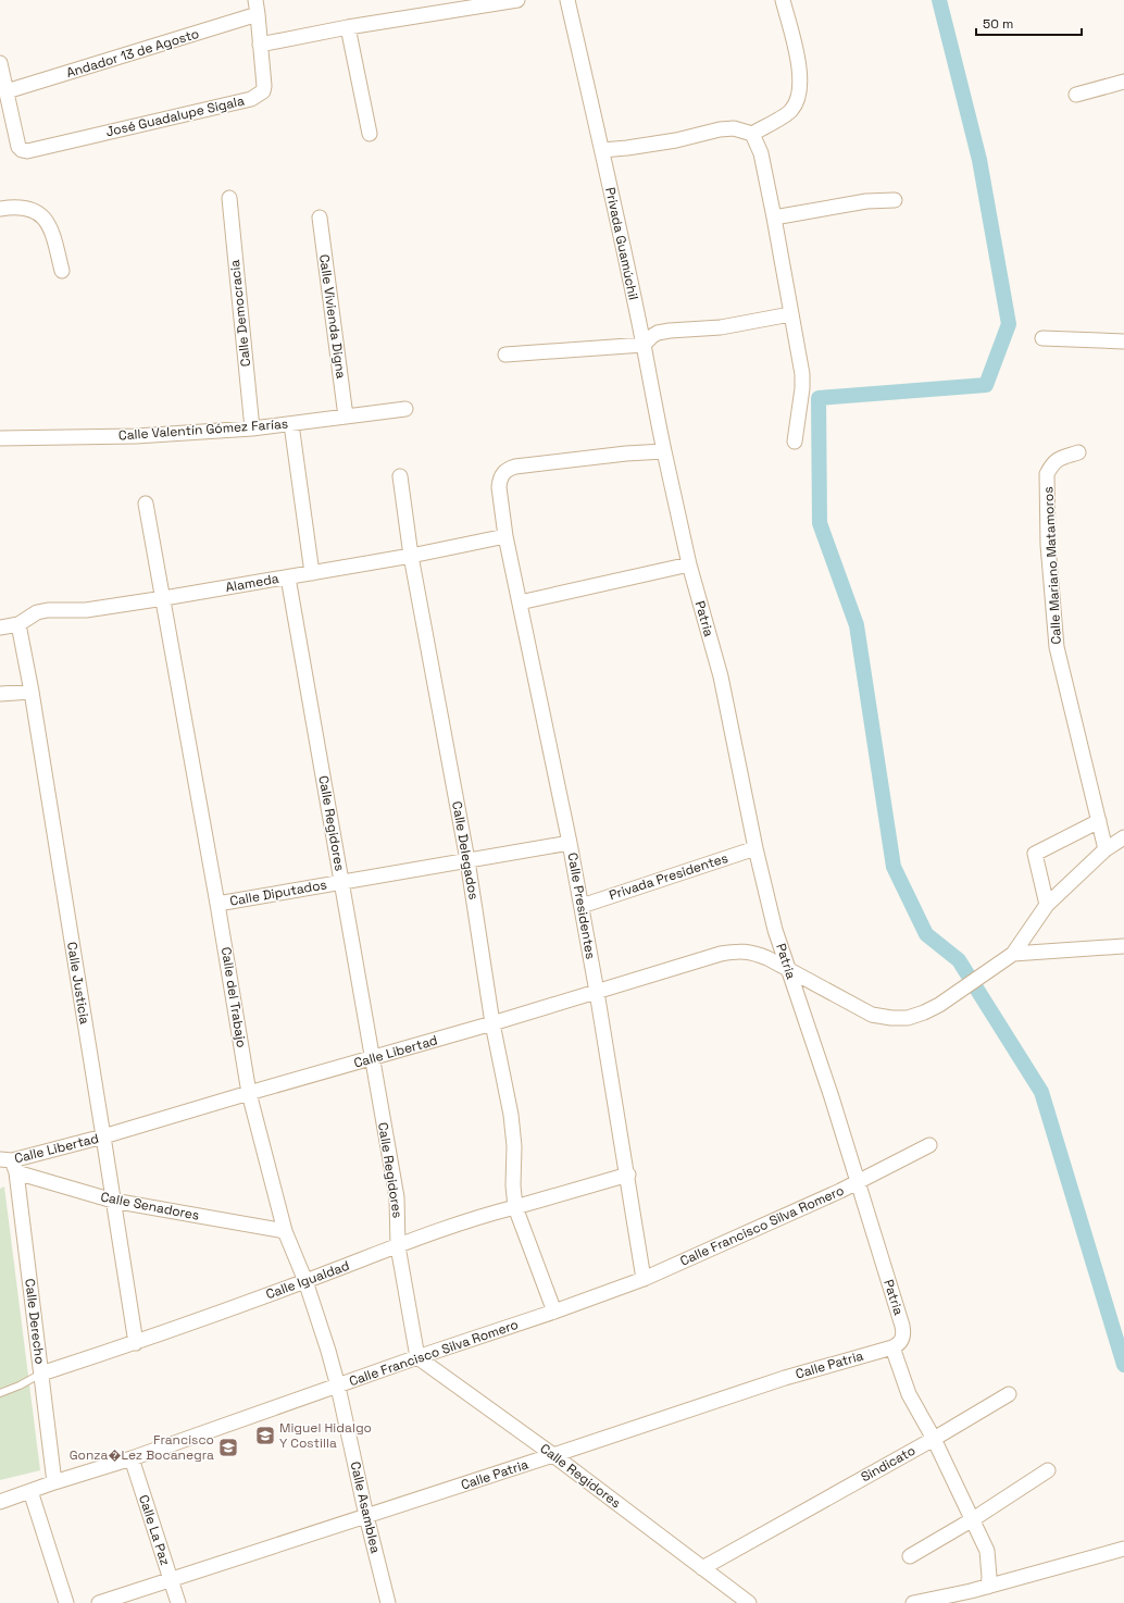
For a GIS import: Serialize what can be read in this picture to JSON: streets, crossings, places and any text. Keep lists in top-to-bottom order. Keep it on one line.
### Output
{"streets":{"street":["Andador 13 de Agosto","José Guadalupe Sigala","Privada Guamúchil","Calle Democracia","Calle Vivienda Digna","Calle Valentín Gómez Farías","Calle Mariano Matamoros","Alameda","Patria","Calle Regidores","Calle Delegados","Privada Presidentes","Calle Diputados","Calle Presidentes","Calle Justicia","Calle del Trabajo","Calle Libertad","Calle Senadores","Calle Francisco Silva Romero","Calle Igualdad","Calle Derecho","Calle Patria","Sindicato","Calle Asamblea","Calle La Paz"]},"crossings":[["Andador 13 de Agosto","José Guadalupe Sigala"],["Privada Guamúchil","Patria"],["Calle Democracia","Calle Valentín Gómez Farías"],["Calle Vivienda Digna","Calle Valentín Gómez Farías"],["Alameda","Calle Regidores"],["Alameda","Calle Delegados"],["Alameda","Calle Presidentes"],["Alameda","Calle Justicia"],["Alameda","Calle del Trabajo"],["Patria","Privada Presidentes"],["Patria","Calle Libertad"],["Patria","Calle Francisco Silva Romero"],["Patria","Calle Patria"],["Calle Regidores","Calle Diputados"],["Calle Regidores","Calle Libertad"],["Calle Regidores","Calle Francisco Silva Romero"],["Calle Regidores","Calle Igualdad"],["Calle Regidores","Calle Patria"],["Calle Regidores","Sindicato"],["Calle Delegados","Calle Diputados"],["Calle Delegados","Calle Libertad"],["Calle Delegados","Calle Igualdad"],["Privada Presidentes","Calle Presidentes"],["Calle Diputados","Calle Presidentes"],["Calle Diputados","Calle del Trabajo"],["Calle Presidentes","Calle Libertad"],["Calle Presidentes","Calle Francisco Silva Romero"],["Calle Presidentes","Calle Igualdad"],["Calle Justicia","Calle Libertad"],["Calle Justicia","Calle Senadores"],["Calle Justicia","Calle Igualdad"],["Calle del Trabajo","Calle Libertad"],["Calle del Trabajo","Calle Senadores"],["Calle del Trabajo","Calle Francisco Silva Romero"],["Calle del Trabajo","Calle Igualdad"],["Calle del Trabajo","Calle Asamblea"],["Calle Libertad","Calle Senadores"],["Calle Libertad","Calle Derecho"],["Calle Senadores","Calle Derecho"],["Calle Francisco Silva Romero","Calle Derecho"],["Calle Francisco Silva Romero","Calle Asamblea"],["Calle Francisco Silva Romero","Calle La Paz"],["Calle Igualdad","Calle Derecho"],["Calle Patria","Calle Asamblea"],["Calle Patria","Calle La Paz"]],"places":{"school or university":["Miguel Hidalgo Y Costilla","Francisco Gonza�Lez Bocanegra"]},"scale_bar":"50 m"}
